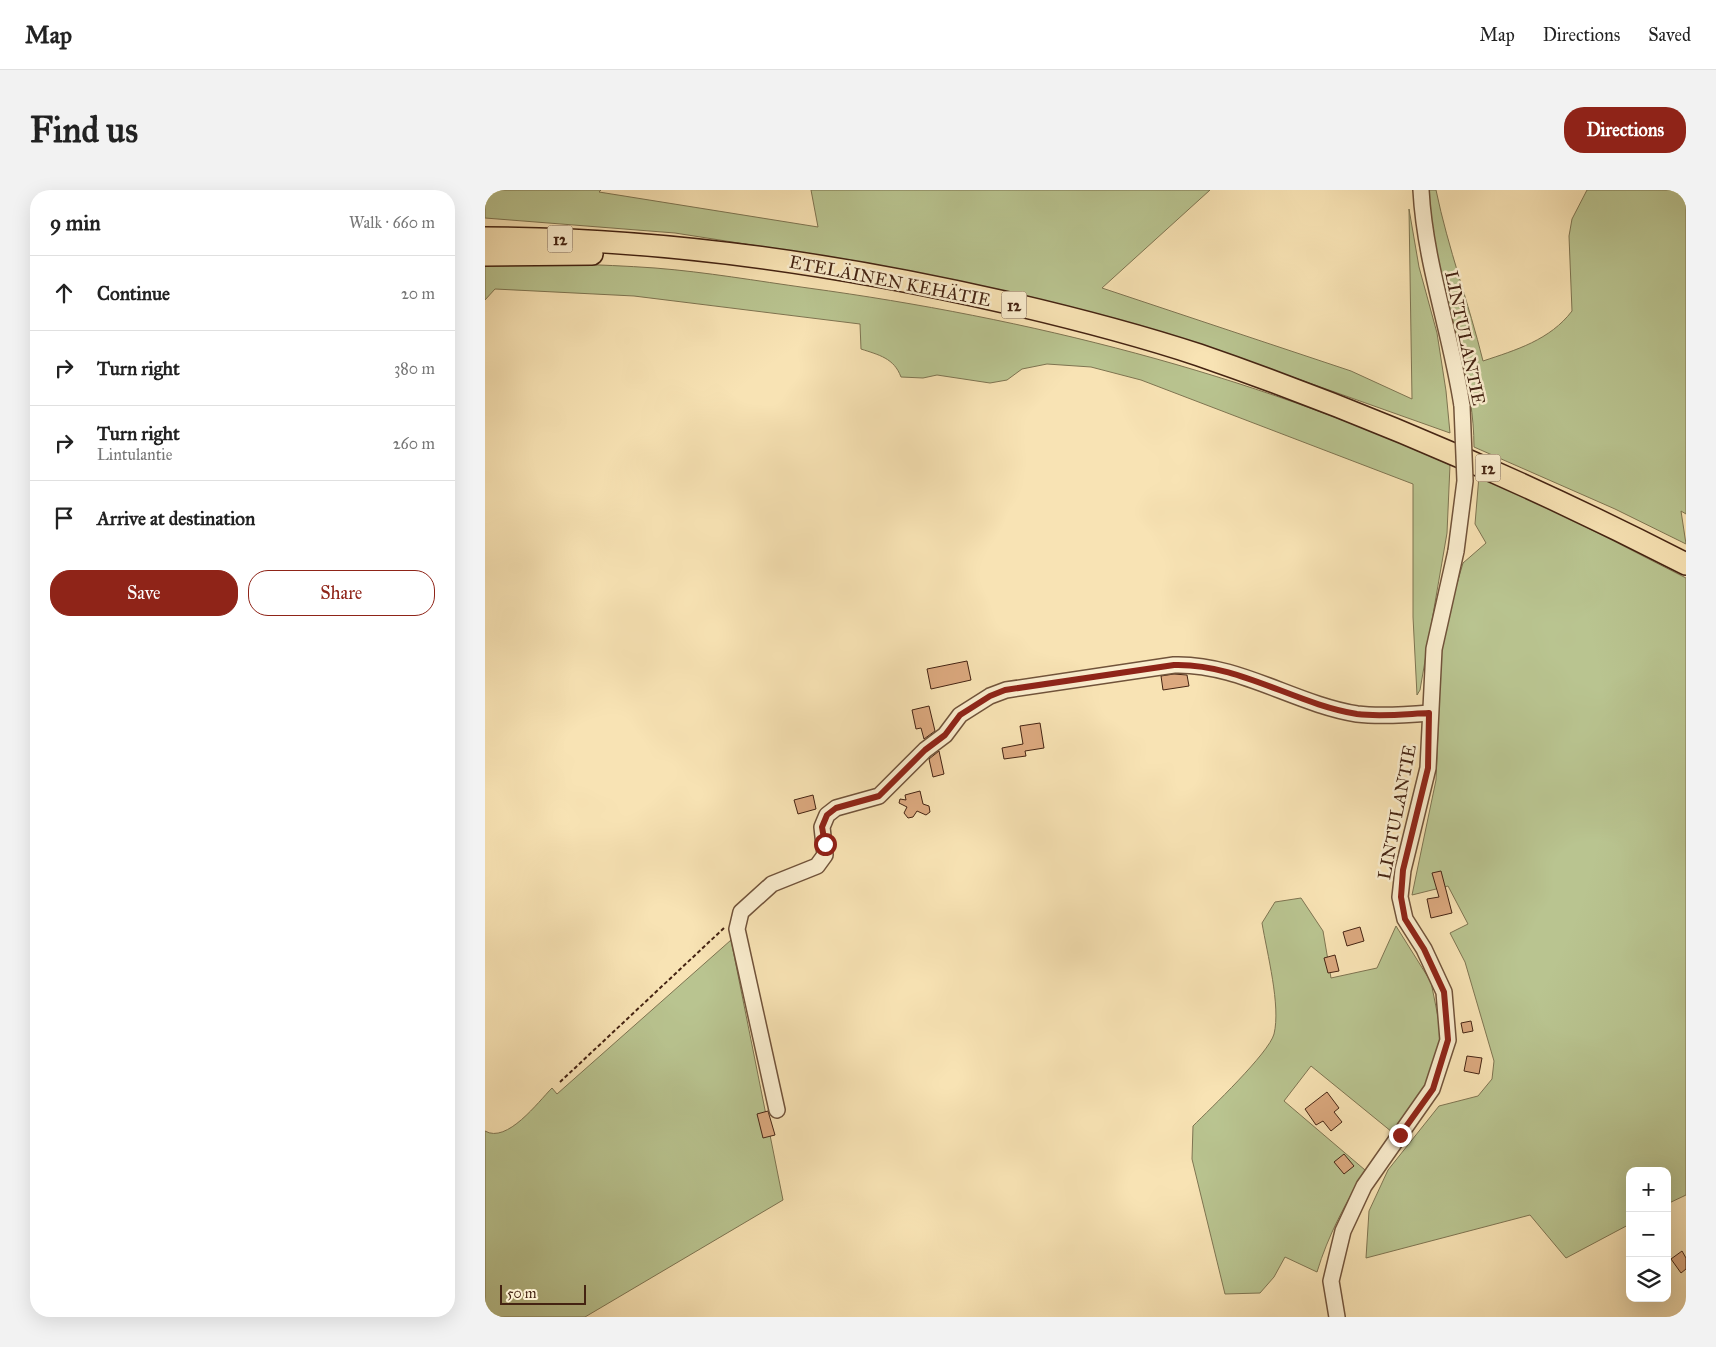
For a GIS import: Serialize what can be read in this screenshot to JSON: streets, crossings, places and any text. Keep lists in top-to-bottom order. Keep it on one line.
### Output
{"streets":{"highway":["12","ETELÄINEN KEHÄTIE"],"street":["LINTULANTIE"]},"scale_bar":"50 m","page":{"header":"Map","nav":["Map","Directions","Saved"],"buttons":["Directions",["Save","Share"]],"title":"Find us","heading":["9 min","Walk · 660 m"],"list":[["Continue","20 m"],["Turn right","380 m"],["Turn right","Lintulantie","260 m"],"Arrive at destination"],"map_buttons":["+","−"],"scale":"50 m"}}
